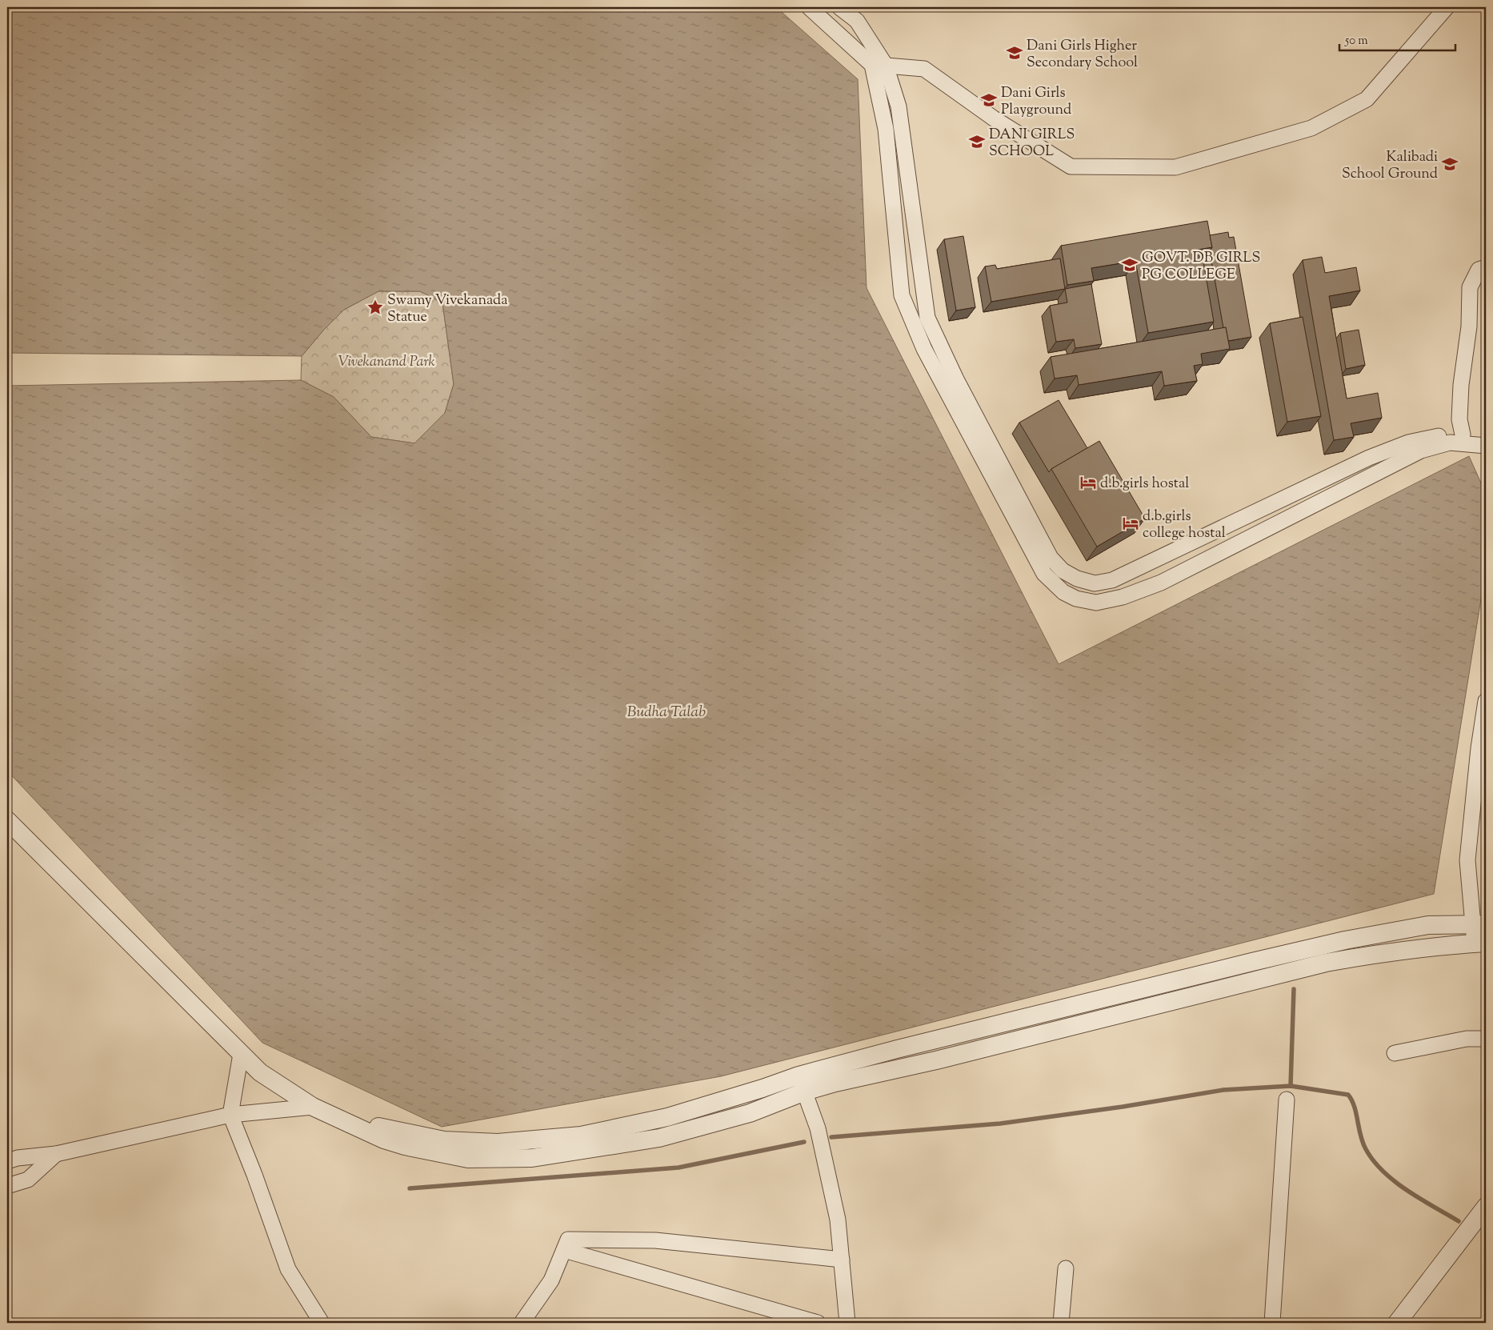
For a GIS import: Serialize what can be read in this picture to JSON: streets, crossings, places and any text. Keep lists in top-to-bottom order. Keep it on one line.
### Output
{"water":["Budha Talab"],"parks":["Vivekanand Park"],"places":{"school or university":["Dani Girls Higher Secondary School","Dani Girls Playground","DANI GIRLS SCHOOL","Kalibadi School Ground","GOVT. DB GIRLS PG COLLEGE"],"place":["Swamy Vivekanada Statue"],"hotel":["d.b.girls hostal","d.b.girls college hostal"]},"scale_bar":"50 m"}
